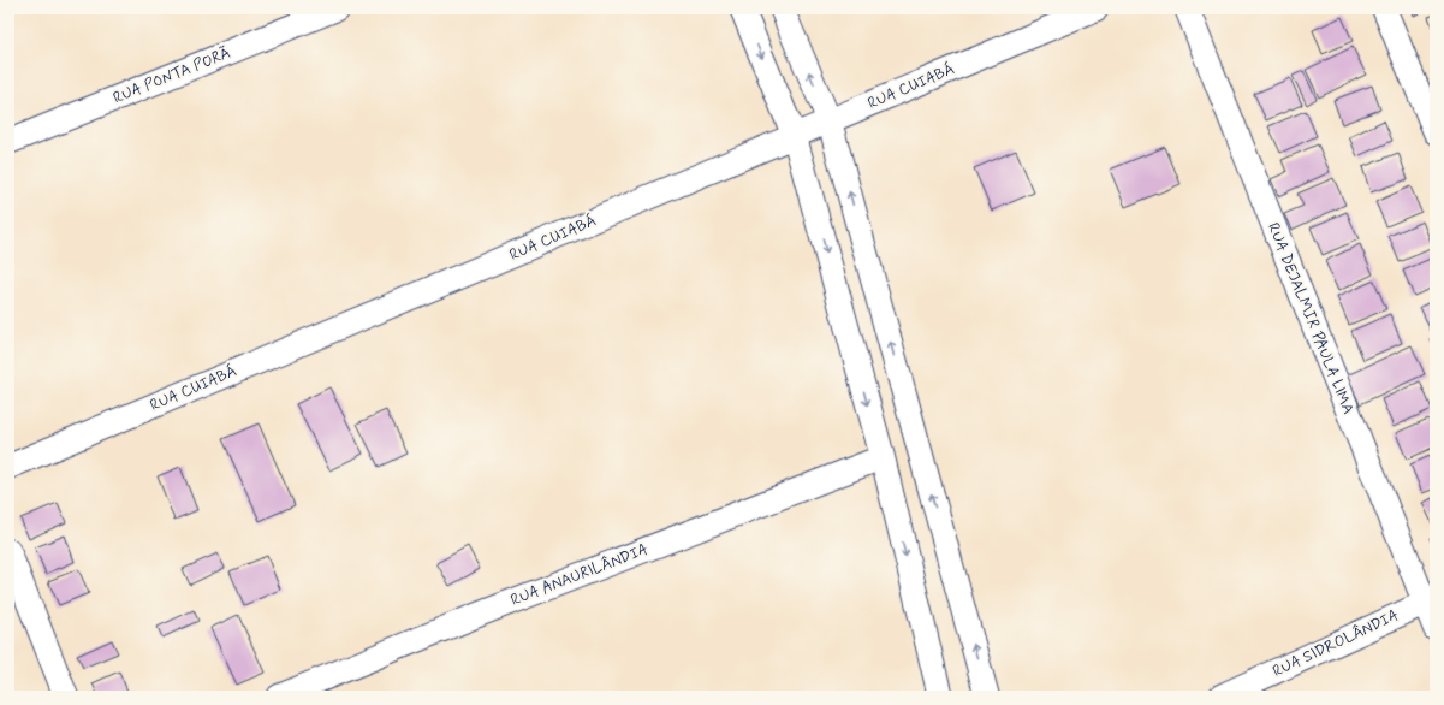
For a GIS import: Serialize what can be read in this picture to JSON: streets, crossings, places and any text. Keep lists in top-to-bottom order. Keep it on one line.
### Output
{"streets":{"street":["RUA PONTA PORÃ","RUA CUIABÁ","RUA DEJALMIR PAULA LIMA","RUA ANAURILÂNDIA","RUA SIDROLÂNDIA"]},"crossings":[["RUA DEJALMIR PAULA LIMA","RUA SIDROLÂNDIA"]]}
